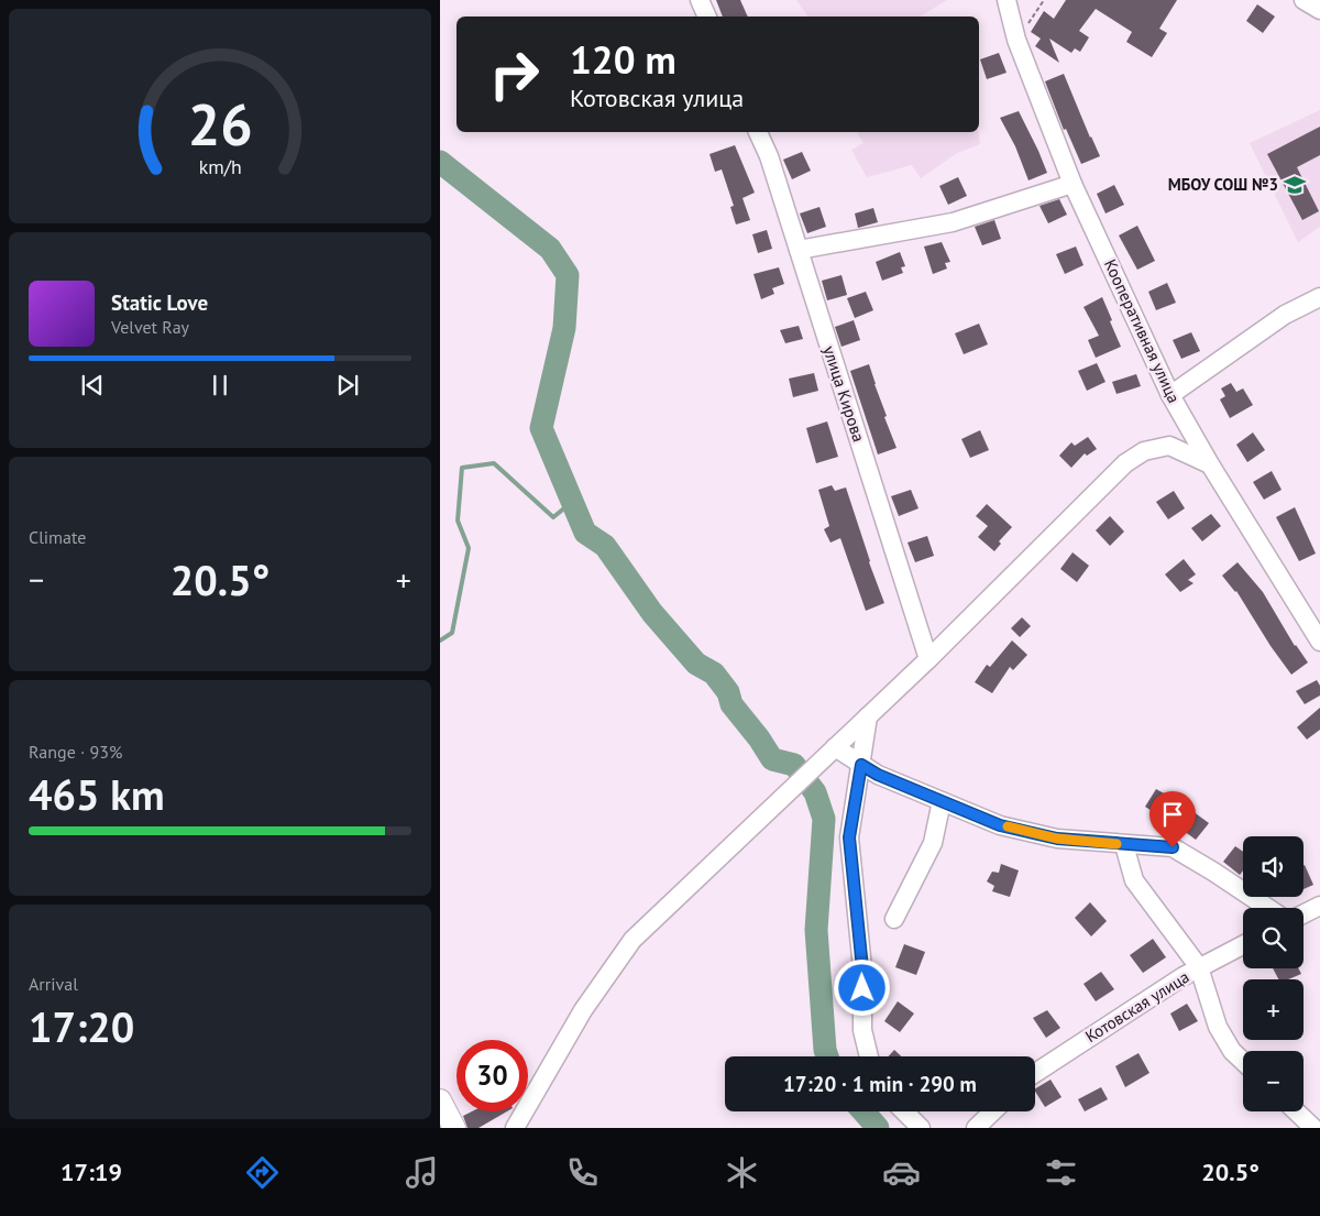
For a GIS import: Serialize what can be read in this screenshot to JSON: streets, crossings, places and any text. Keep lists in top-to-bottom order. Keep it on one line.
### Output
{"streets":{"street":["Кооперативная улица","улица Кирова","Котовская улица"]},"places":{"school or university":["МБОУ СОШ №3"]},"page":{"turn":["120 m","Котовская улица"],"song":["Static Love","Velvet Ray"],"tile":["Climate",["Range · 93%","465 km"],["Arrival","17:20"]],"heat":["−","20.5°","+"],"map_buttons":["+","−"],"limit":"30","trip":"17:20 · 1 min · 290 m","tabs":["17:19","20.5°"],"gauge":["26","km/h"]}}
